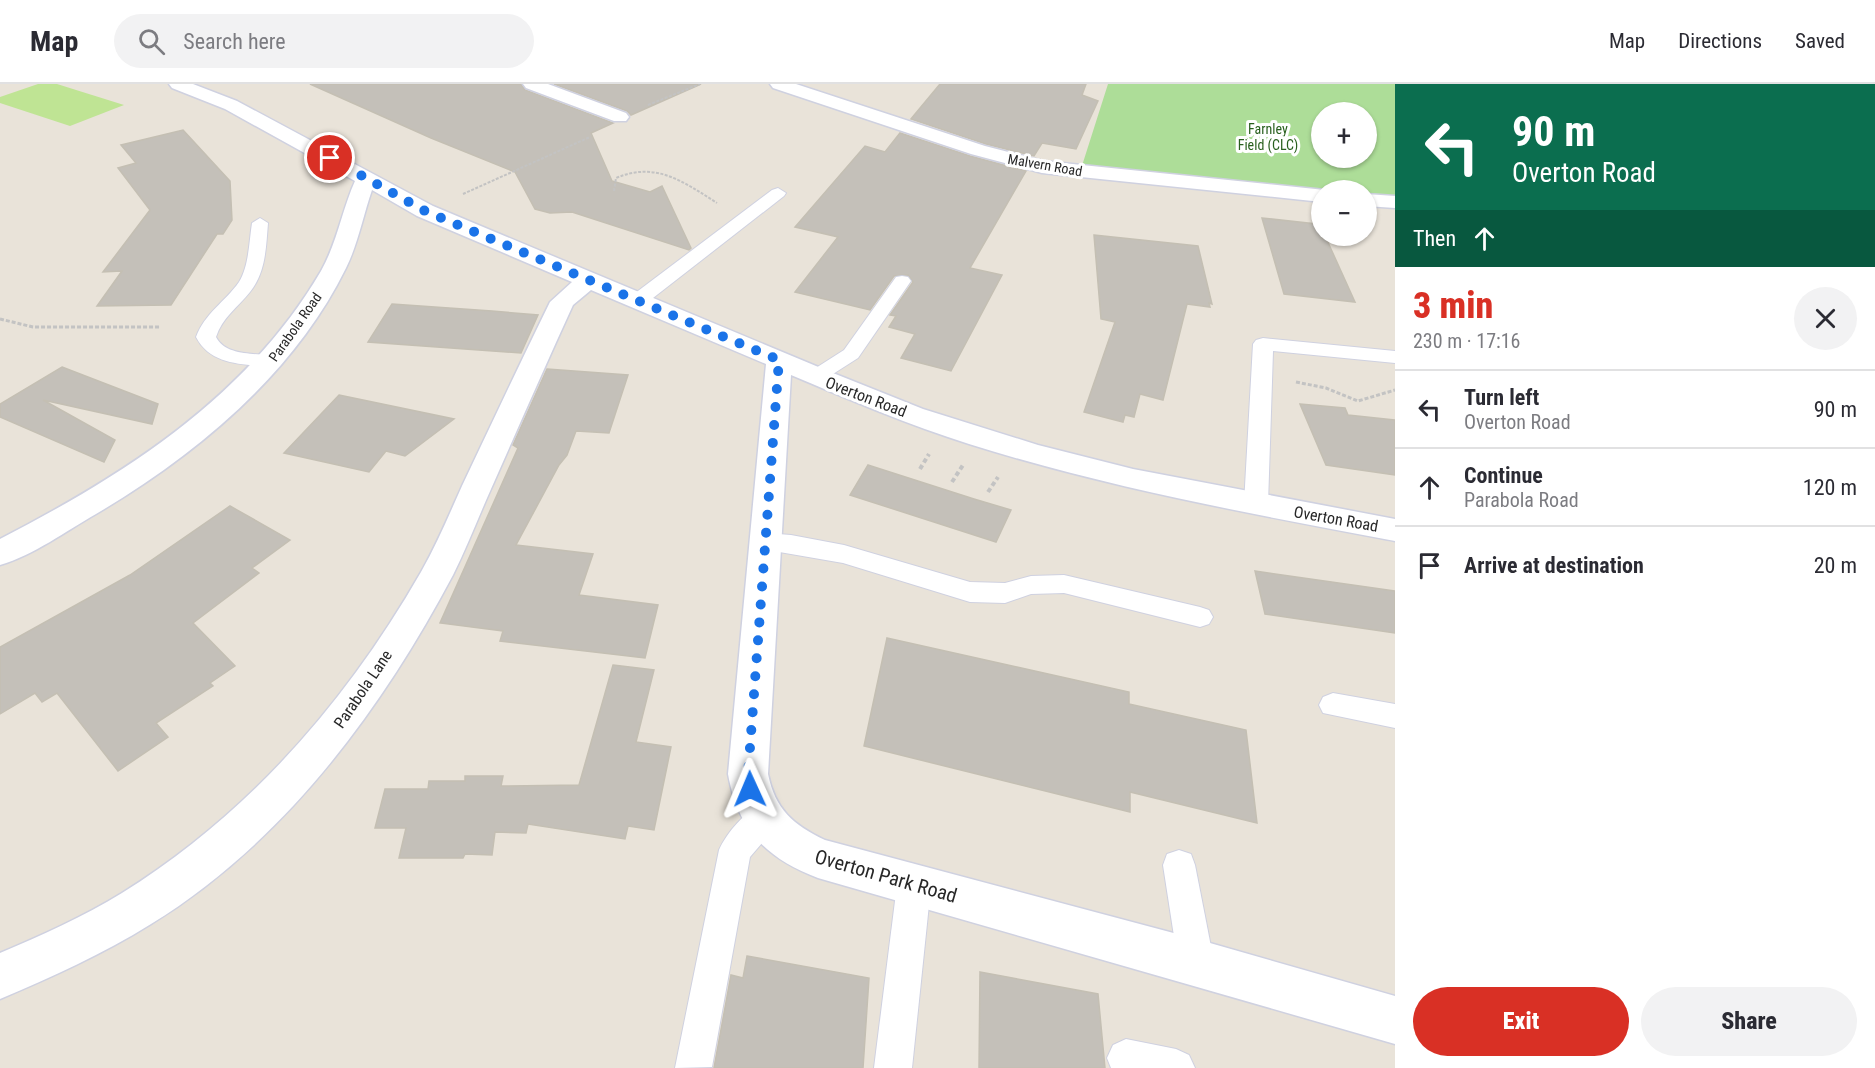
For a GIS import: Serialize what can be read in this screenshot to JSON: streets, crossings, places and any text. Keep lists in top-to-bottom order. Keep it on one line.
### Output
{"streets":{"street":["Malvern Road","Parabola Road","Overton Road","Parabola Lane","Overton Park Road"]},"crossings":[["Parabola Road","Overton Road"],["Overton Road","Parabola Lane"],["Overton Road","Overton Park Road"]],"parks":["Farnley Field (CLC)"],"page":{"header":"Map","search":"Search here","nav":["Map","Directions","Saved"],"turn":["90 m","Overton Road"],"map_buttons":["+","−"],"then":"Then","heading":["3 min","230 m · 17:16"],"list":[{"name":"Turn left","note":"Overton Road","value":"90 m"},{"name":"Continue","note":"Parabola Road","value":"120 m"},{"name":"Arrive at destination","value":"20 m"}],"buttons":["Exit","Share"]}}
